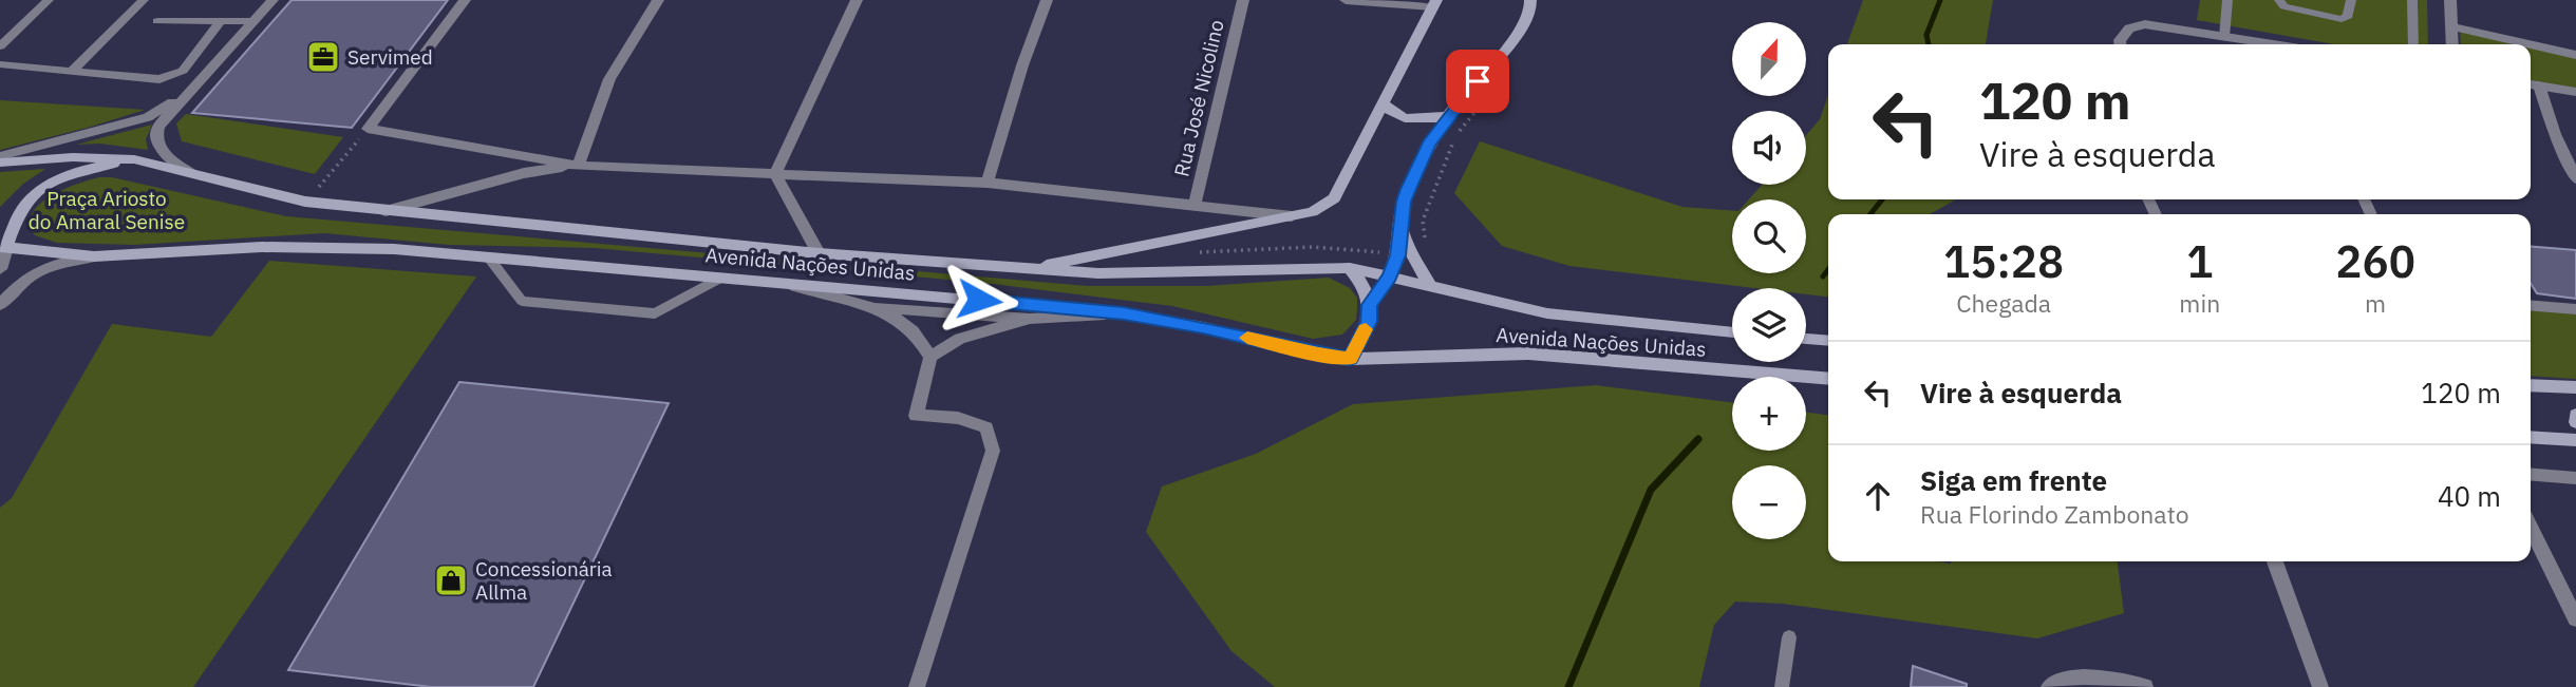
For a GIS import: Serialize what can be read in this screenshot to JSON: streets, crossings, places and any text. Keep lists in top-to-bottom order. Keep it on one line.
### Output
{"streets":{"main road":["Avenida Nações Unidas"],"street":["Rua José Nicolino"]},"parks":["Praça Ariosto do Amaral Senise"],"places":{"office":["Servimed"],"shop":["Concessionária Allma"]},"north":"top","page":{"map_buttons":["+","−"],"turn":["120 m","Vire à esquerda"],"eta":["15:28","Chegada","1","min","260","m"],"list":[{"name":"Vire à esquerda","value":"120 m"},{"name":"Siga em frente","note":"Rua Florindo Zambonato","value":"40 m"}]}}
